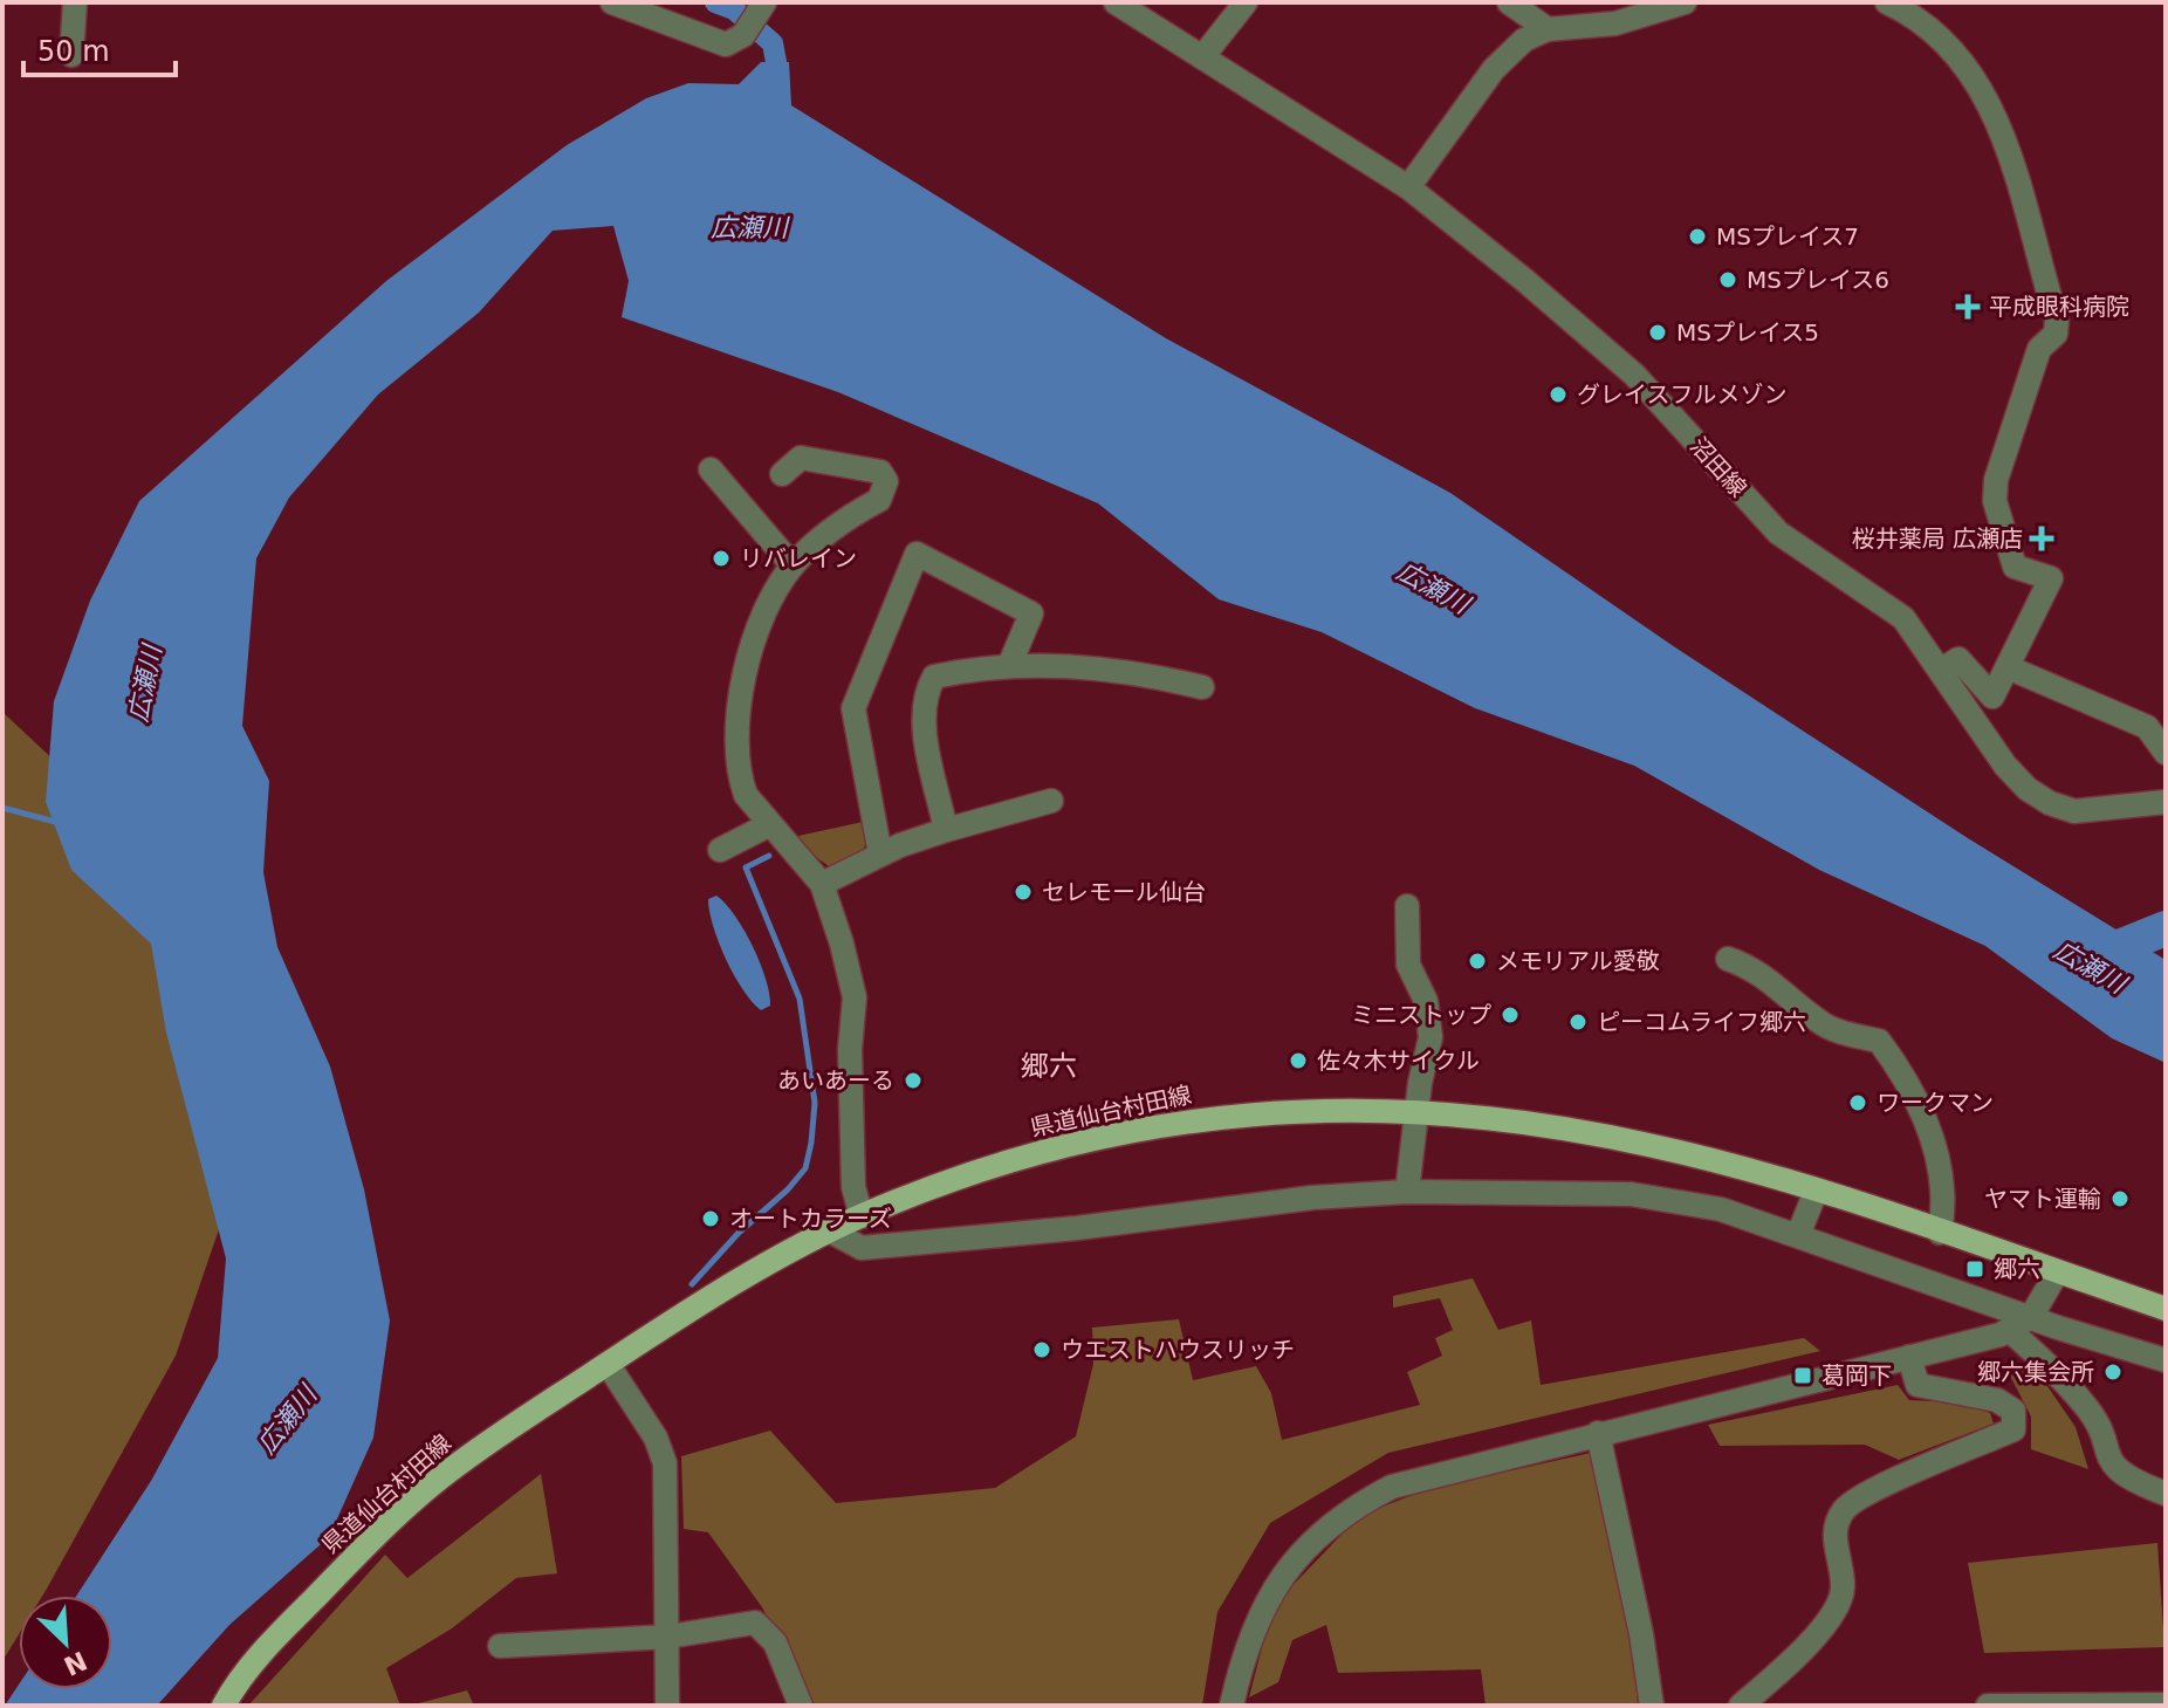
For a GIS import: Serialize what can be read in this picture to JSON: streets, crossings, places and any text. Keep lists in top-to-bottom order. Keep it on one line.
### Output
{"streets":{"main road":["県道仙台村田線"],"street":["沼田線"]},"districts":["郷六"],"water":["広瀬川"],"places":{"other":["MSプレイス7","MSプレイス6","MSプレイス5","グレイスフルメゾン","リバレイン","セレモール仙台","メモリアル愛敬","ミニストップ","ピーコムライフ郷六","佐々木サイクル","あいあーる","ワークマン","ヤマト運輸","オートカラーズ","ウエストハウスリッチ","郷六集会所"],"health":["平成眼科病院","桜井薬局 広瀬店"],"transit":["郷六","葛岡下"]},"scale_bar":"50 m","north":"bottom right"}
